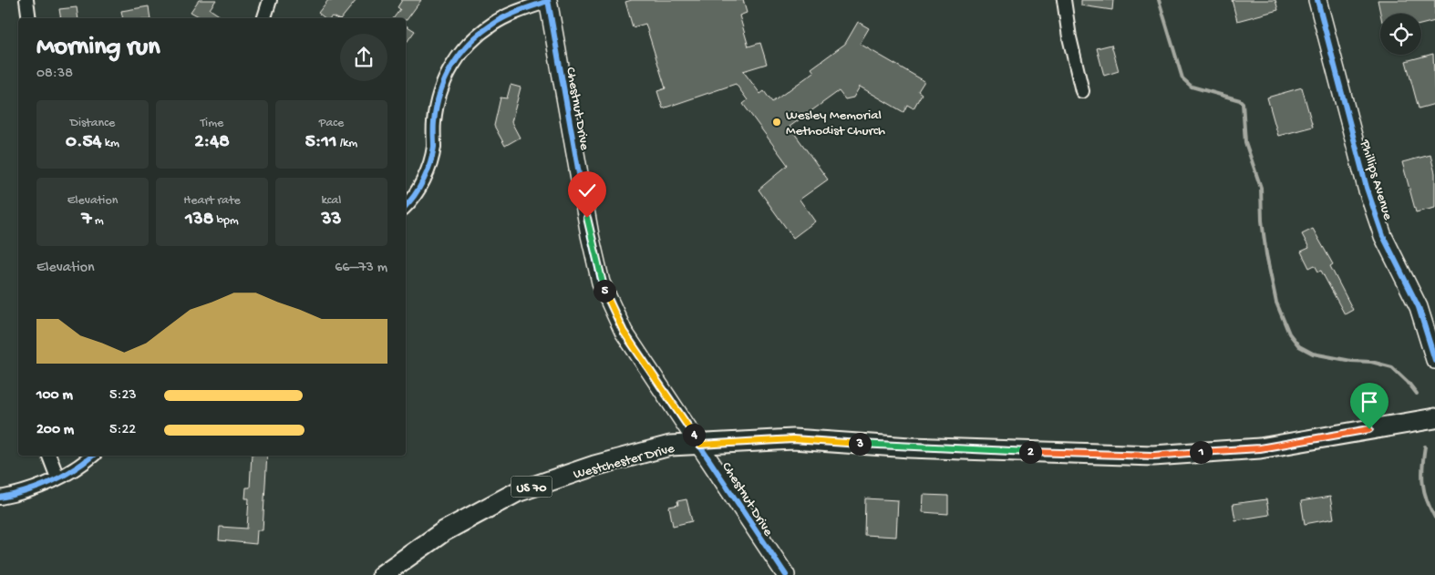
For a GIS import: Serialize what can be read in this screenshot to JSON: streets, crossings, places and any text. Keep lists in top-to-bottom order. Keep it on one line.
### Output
{"streets":{"main road":["Westchester Drive","US 70"],"street":["Chestnut Drive","Phillips Avenue"]},"crossings":[["Chestnut Drive","Westchester Drive"]],"places":["Wesley Memorial Methodist Church"],"page":{"heading":["Morning run","08:38"],"stats":[["Distance","0.54 km"],["Time","2:48"],["Pace","5:11 /km"],["Elevation","7 m"],["Heart rate","138 bpm"],["kcal","33"]],"chart":["Elevation","66–73 m"],"pins":["5","4","3","1","2"],"list":[{"name":"100 m","note":"5:23"},{"name":"200 m","note":"5:22"}]}}
